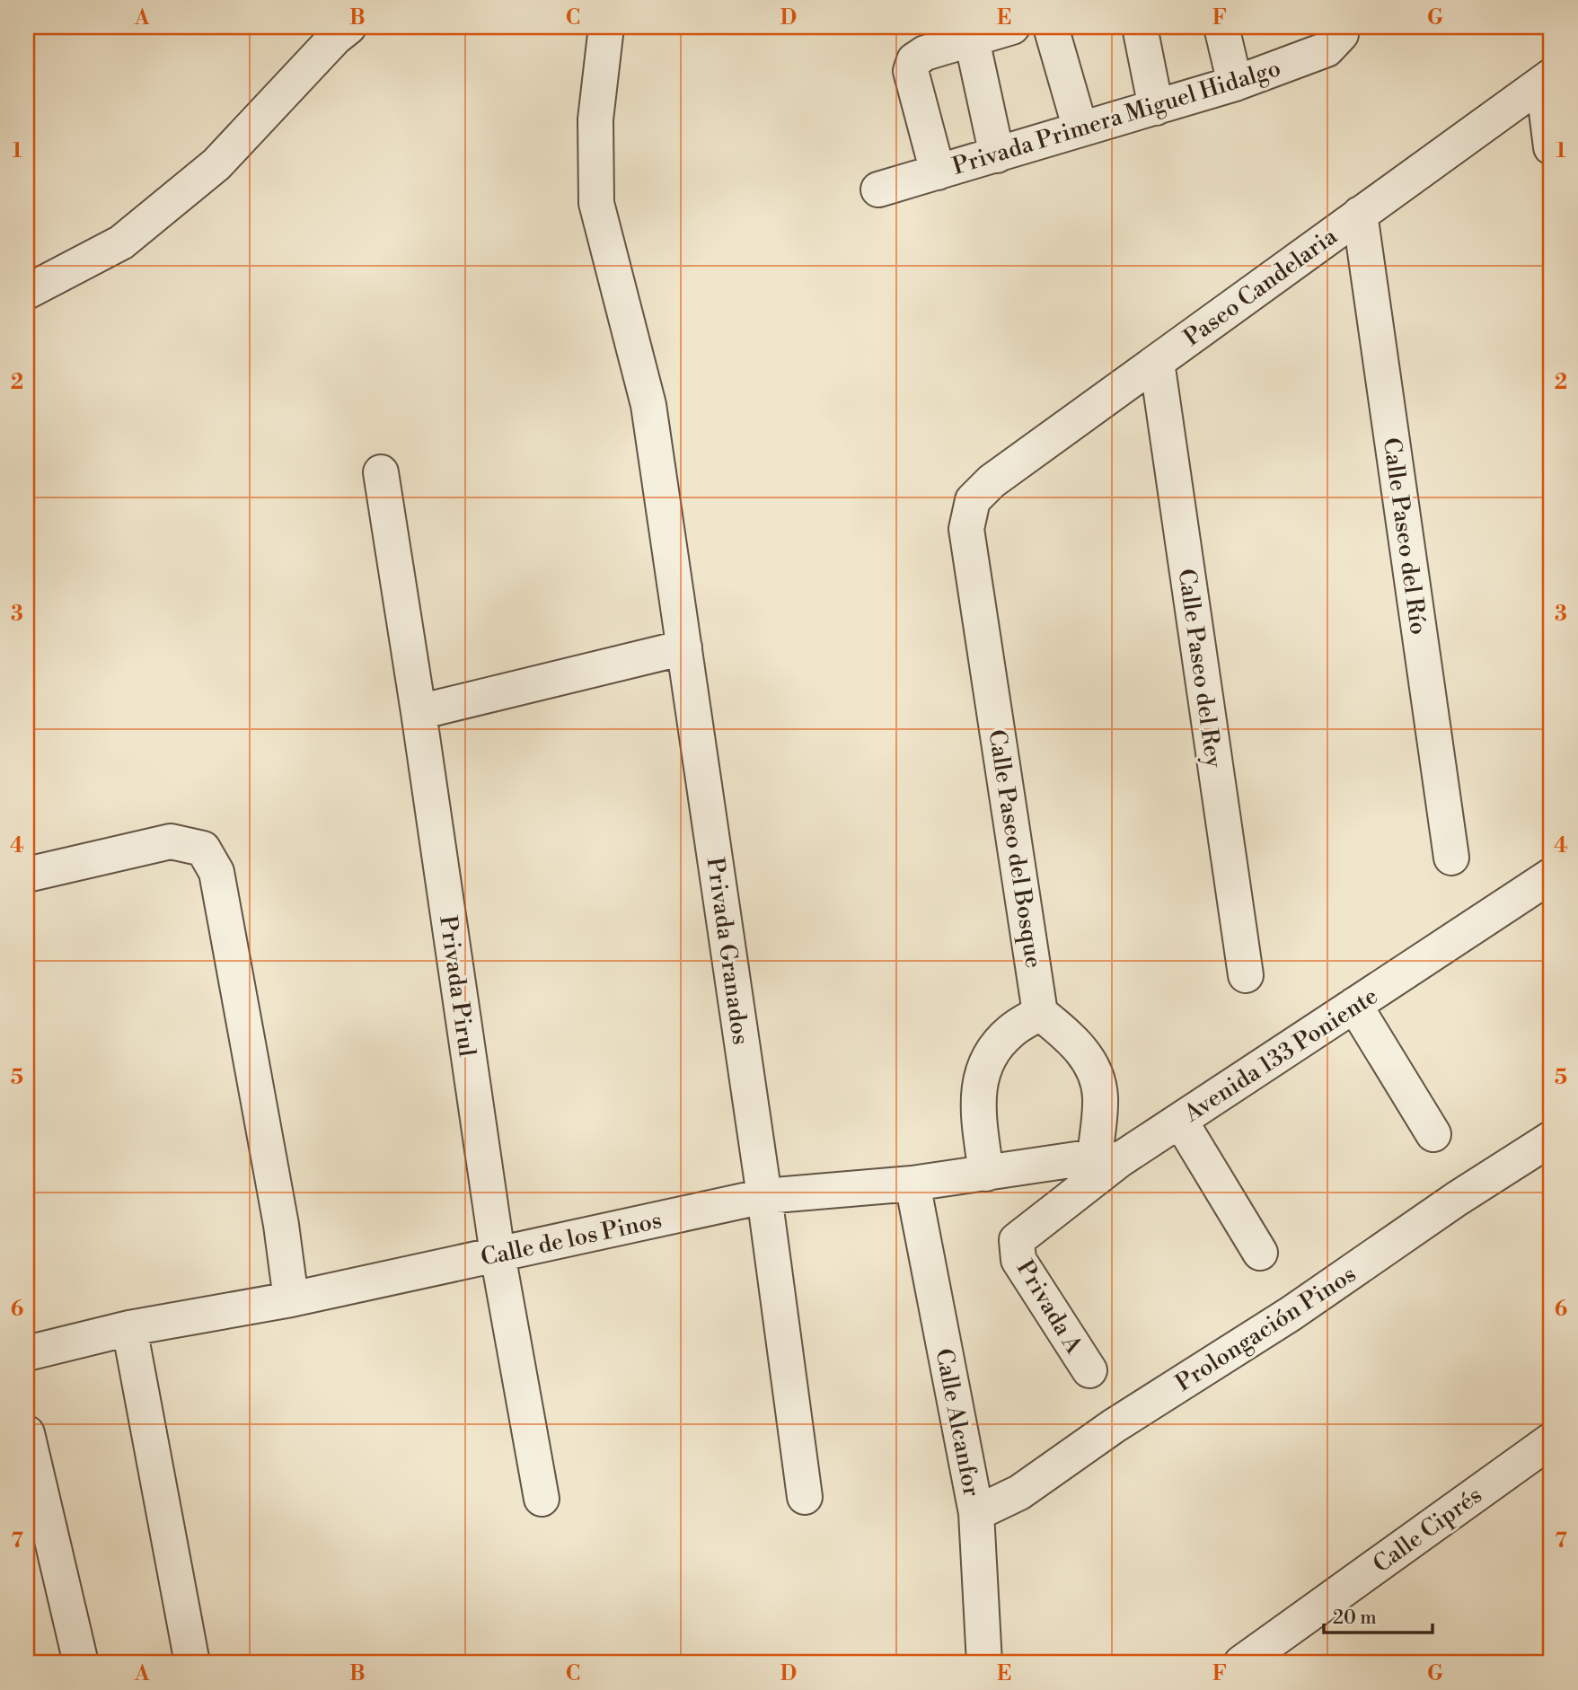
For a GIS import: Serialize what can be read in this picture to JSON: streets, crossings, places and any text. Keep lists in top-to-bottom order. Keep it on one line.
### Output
{"streets":{"street":["Privada Primera Miguel Hidalgo","Paseo Candelaria","Calle Paseo del Río","Calle Paseo del Rey","Calle Paseo del Bosque","Privada Granados","Privada Pirul","Avenida 133 Poniente","Calle de los Pinos","Privada A","Prolongación Pinos","Calle Alcanfor","Calle Ciprés"]},"crossings":[["Paseo Candelaria","Calle Paseo del Río"],["Paseo Candelaria","Calle Paseo del Rey"],["Paseo Candelaria","Calle Paseo del Bosque"],["Privada Granados","Calle de los Pinos"],["Privada Pirul","Calle de los Pinos"],["Avenida 133 Poniente","Calle de los Pinos"],["Avenida 133 Poniente","Privada A"],["Calle de los Pinos","Calle Alcanfor"],["Prolongación Pinos","Calle Alcanfor"]],"scale_bar":"20 m","grid":{"columns":["A","B","C","D","E","F","G"],"rows":["1","2","3","4","5","6","7"]}}
